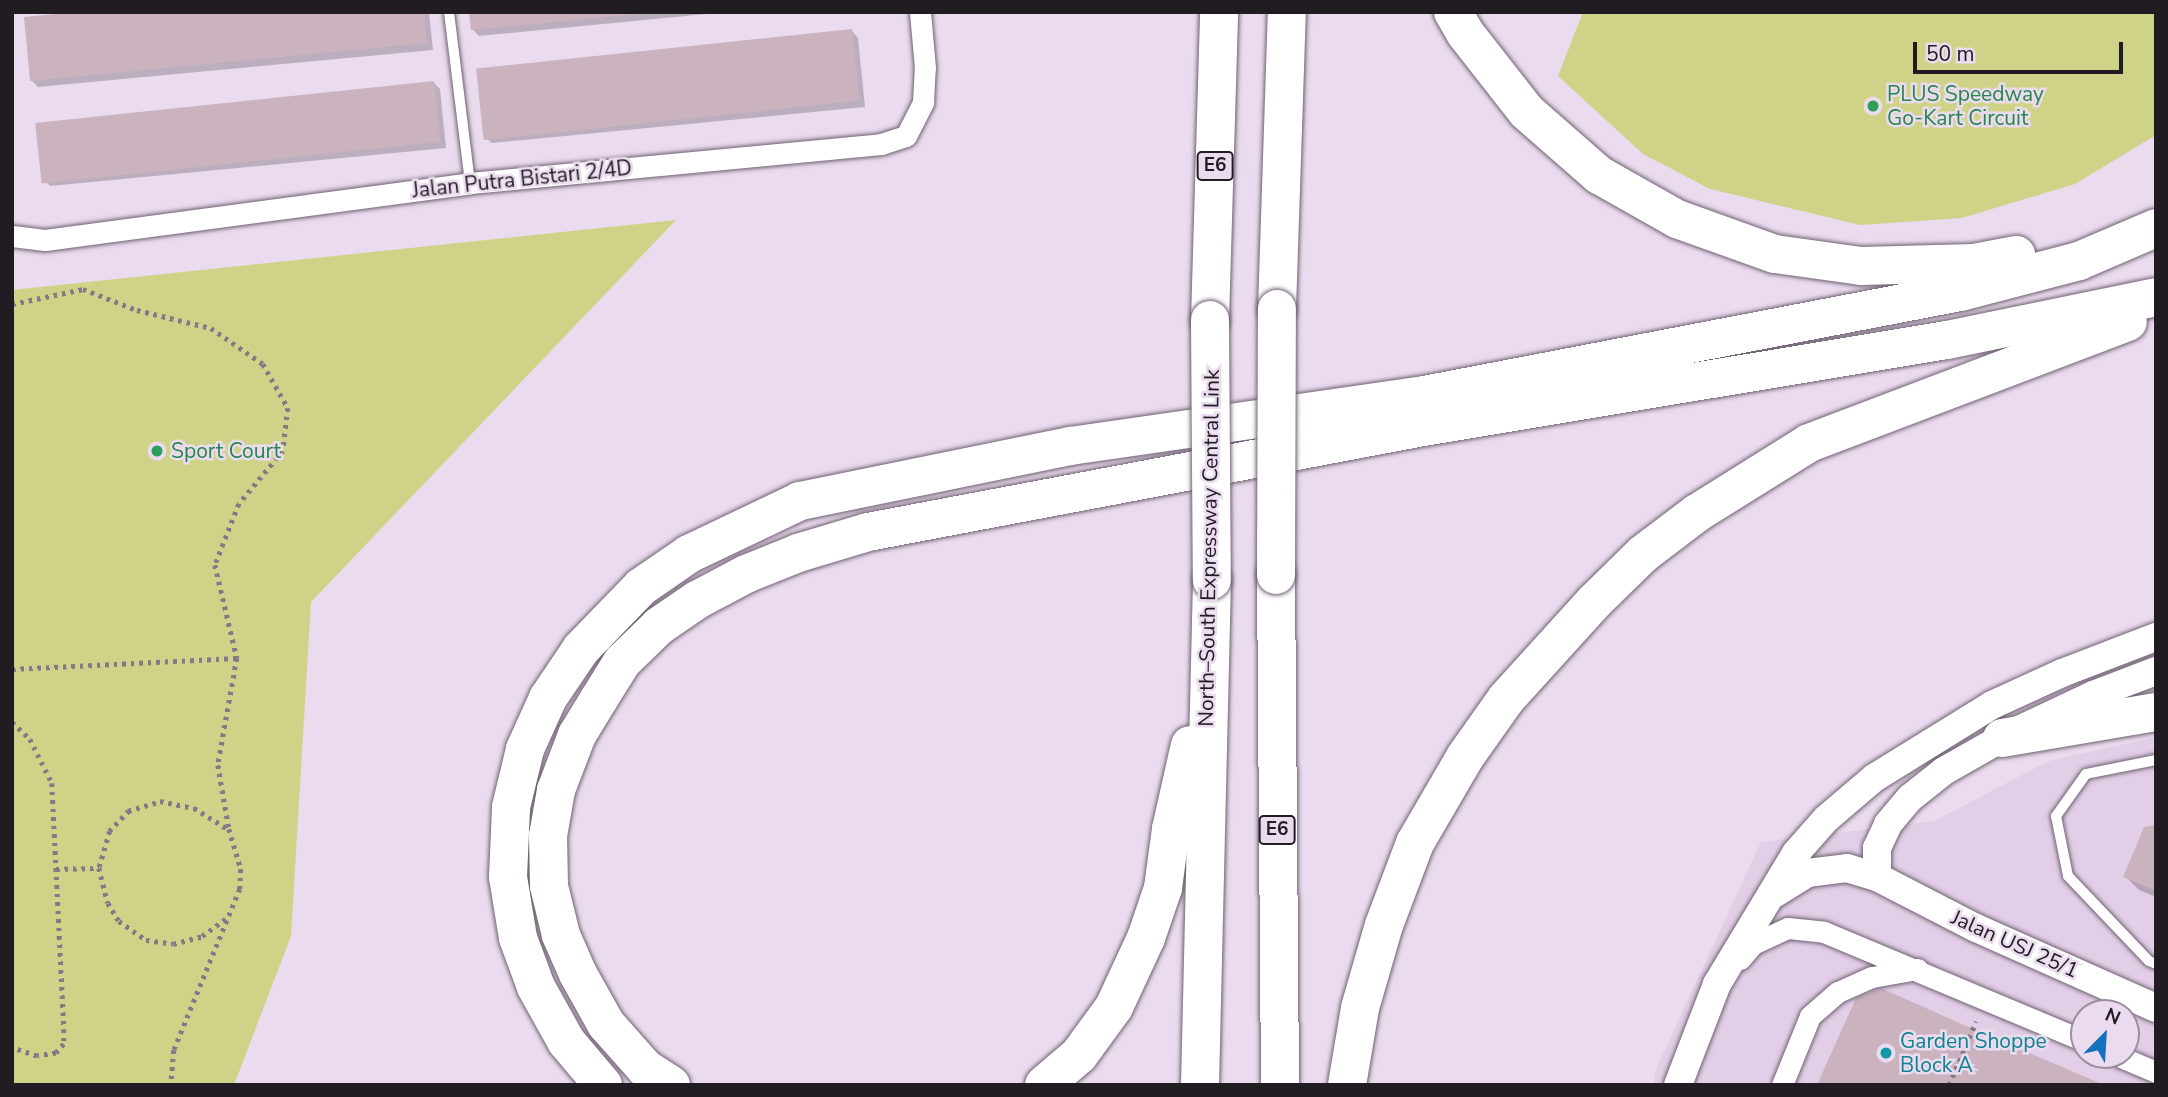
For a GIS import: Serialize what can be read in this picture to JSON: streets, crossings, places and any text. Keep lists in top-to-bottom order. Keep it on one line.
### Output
{"streets":{"highway":["E6","North–South Expressway Central Link"],"street":["Jalan Putra Bistari 2/4D","Jalan USJ 25/1"]},"places":["PLUS Speedway Go-Kart Circuit","Sport Court","Garden Shoppe Block A"],"scale_bar":"50 m","north":"top right"}
